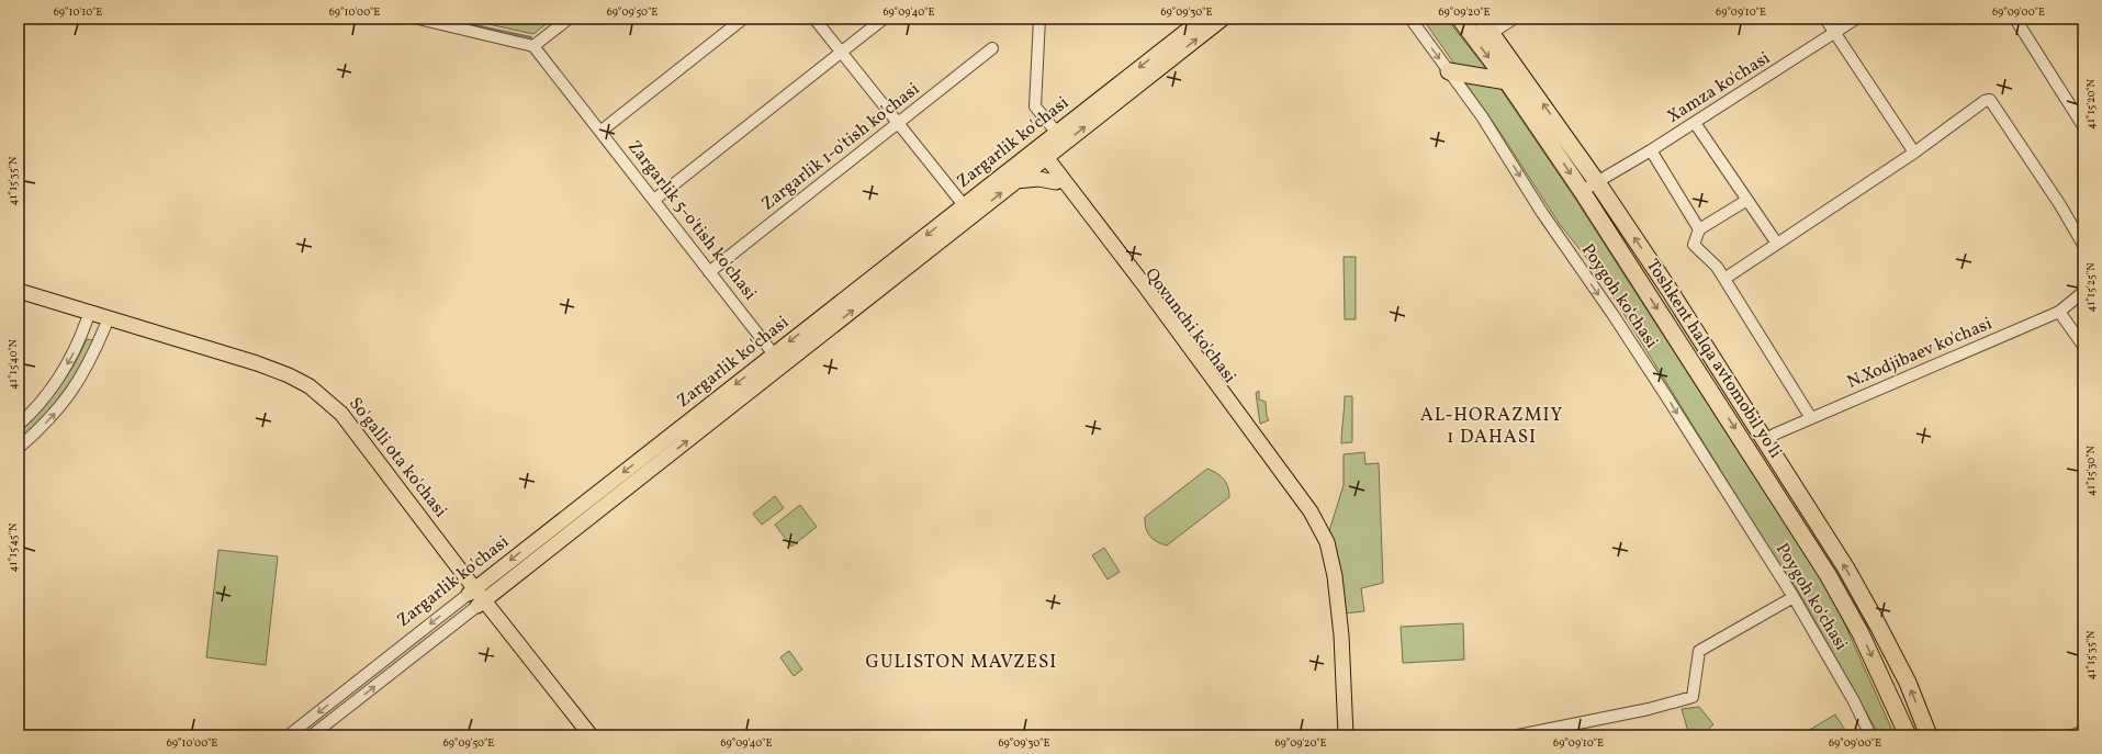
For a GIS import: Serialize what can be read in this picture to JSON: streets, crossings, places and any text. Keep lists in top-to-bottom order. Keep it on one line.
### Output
{"streets":{"highway":["Toshkent halqa avtomobil yo'li"],"main road":["Zargarlik ko'chasi","Qovunchi ko'chasi","So'galli ota ko'chasi"],"street":["Xamza ko'chasi","Zargarlik 1-o'tish ko'chasi","Zargarlik 5-o'tish ko'chasi","Poygoh koʻchasi","N.Xodjibaev ko'chasi"]},"crossings":[["Xamza ko'chasi","Toshkent halqa avtomobil yo'li"],["Zargarlik ko'chasi","Zargarlik 5-o'tish ko'chasi"],["Zargarlik ko'chasi","Qovunchi ko'chasi"],["Zargarlik ko'chasi","So'galli ota ko'chasi"],["Zargarlik 1-o'tish ko'chasi","Zargarlik 5-o'tish ko'chasi"],["N.Xodjibaev ko'chasi","Toshkent halqa avtomobil yo'li"]],"one_way":["Poygoh koʻchasi"],"districts":["AL-HORAZMIY 1 DAHASI","GULISTON MAVZESI"],"coordinates":["69°10'10\"E","69°10'00\"E","69°09'50\"E","69°09'40\"E","69°09'30\"E","69°09'20\"E","69°09'10\"E","69°09'00\"E","41°15'20\"N","41°15'35\"N","41°15'25\"N","41°15'40\"N","41°15'30\"N","41°15'45\"N"]}
